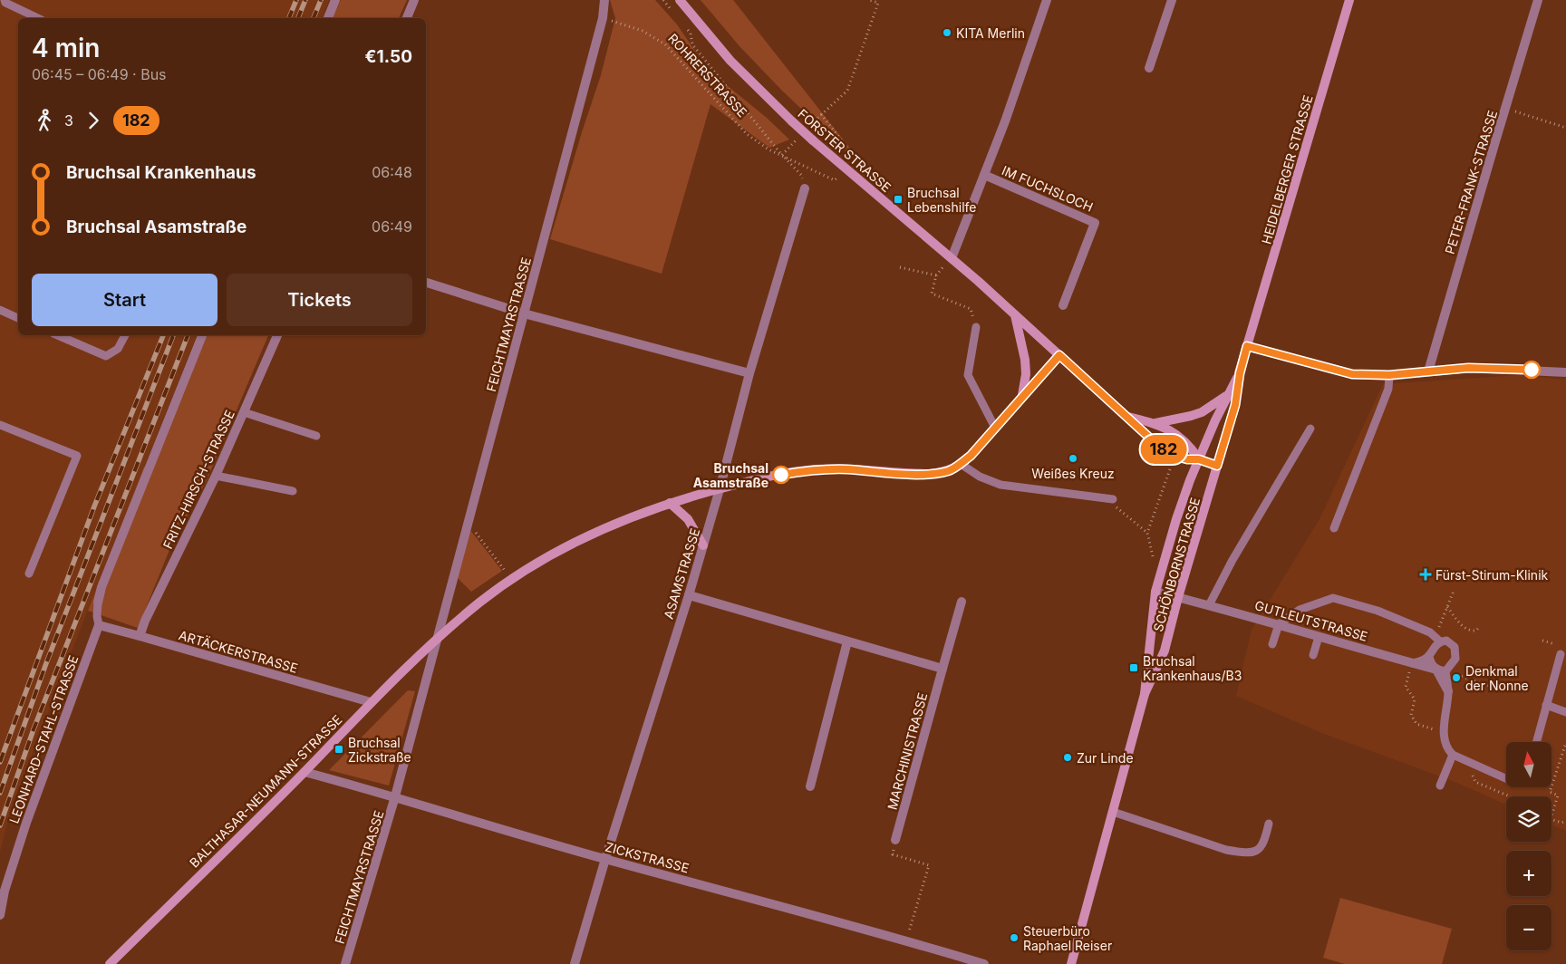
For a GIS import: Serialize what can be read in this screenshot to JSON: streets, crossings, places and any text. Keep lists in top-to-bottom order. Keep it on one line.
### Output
{"streets":{"street":["FORSTER STRASSE","HEIDELBERGER STRASSE","PETER-FRANK-STRASSE","IM FUCHSLOCH","FEICHTMAYRSTRASSE","FRITZ-HIRSCH-STRASSE","SCHÖNBORNSTRASSE","ASAMSTRASSE","GUTLEUTSTRASSE","ARTÄCKERSTRASSE","LEONHARD-STAHL-STRASSE","MARCHINISTRASSE","BALTHASAR-NEUMANN-STRASSE","ZICKSTRASSE"],"path":["ROHRERSTRASSE"]},"crossings":[["ROHRERSTRASSE","FEICHTMAYRSTRASSE"],["FORSTER STRASSE","IM FUCHSLOCH"],["FORSTER STRASSE","SCHÖNBORNSTRASSE"],["FORSTER STRASSE","BALTHASAR-NEUMANN-STRASSE"],["HEIDELBERGER STRASSE","SCHÖNBORNSTRASSE"],["FEICHTMAYRSTRASSE","BALTHASAR-NEUMANN-STRASSE"],["FEICHTMAYRSTRASSE","ZICKSTRASSE"],["FRITZ-HIRSCH-STRASSE","ARTÄCKERSTRASSE"],["SCHÖNBORNSTRASSE","GUTLEUTSTRASSE"],["ASAMSTRASSE","BALTHASAR-NEUMANN-STRASSE"],["ASAMSTRASSE","ZICKSTRASSE"],["ARTÄCKERSTRASSE","LEONHARD-STAHL-STRASSE"],["ARTÄCKERSTRASSE","BALTHASAR-NEUMANN-STRASSE"],["BALTHASAR-NEUMANN-STRASSE","ZICKSTRASSE"]],"places":{"other":["KITA Merlin","Weißes Kreuz","Bruchsal Asamstraße","Denkmal der Nonne","Zur Linde","Steuerbüro Raphael Reiser"],"transit":["Bruchsal Lebenshilfe","Bruchsal Krankenhaus/B3","Bruchsal Zickstraße"],"health":["Fürst-Stirum-Klinik"]},"lines":["bus line 182"],"north":"top","page":{"on_map":"182","heading":["4 min","06:45 – 06:49 · Bus","€1.50"],"legs":["3","182"],"list":[{"name":"Bruchsal Krankenhaus","value":"06:48"},{"name":"Bruchsal Asamstraße","value":"06:49"}],"buttons":["Start","Tickets"],"map_buttons":["+","−"]}}
